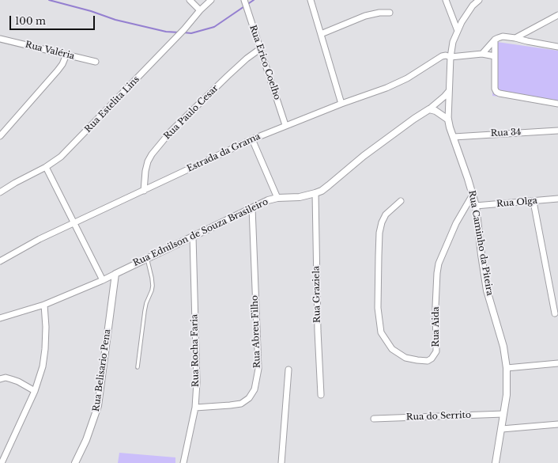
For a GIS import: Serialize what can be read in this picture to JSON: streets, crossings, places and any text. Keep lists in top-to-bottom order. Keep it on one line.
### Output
{"streets":{"street":["Rua Valéria","Rua Erico Coelho","Rua Estelita Lins","Rua Paulo Cesar","Rua 34","Estrada da Grama","Rua Olga","Rua Ednilson de Souza Brasileiro","Rua Caminho da Piteira","Rua Graziela","Rua Aida","Rua Abreu Filho","Rua Rocha Faria","Rua Belisario Pena","Rua do Serrito"]},"crossings":[["Rua Erico Coelho","Rua Paulo Cesar"],["Rua Erico Coelho","Estrada da Grama"],["Rua Paulo Cesar","Estrada da Grama"],["Rua 34","Rua Caminho da Piteira"],["Estrada da Grama","Rua Caminho da Piteira"],["Rua Olga","Rua Caminho da Piteira"],["Rua Ednilson de Souza Brasileiro","Rua Graziela"],["Rua Ednilson de Souza Brasileiro","Rua Abreu Filho"],["Rua Ednilson de Souza Brasileiro","Rua Rocha Faria"],["Rua Ednilson de Souza Brasileiro","Rua Belisario Pena"],["Rua Caminho da Piteira","Rua Aida"],["Rua Caminho da Piteira","Rua do Serrito"],["Rua Abreu Filho","Rua Rocha Faria"]],"scale_bar":"100 m"}
